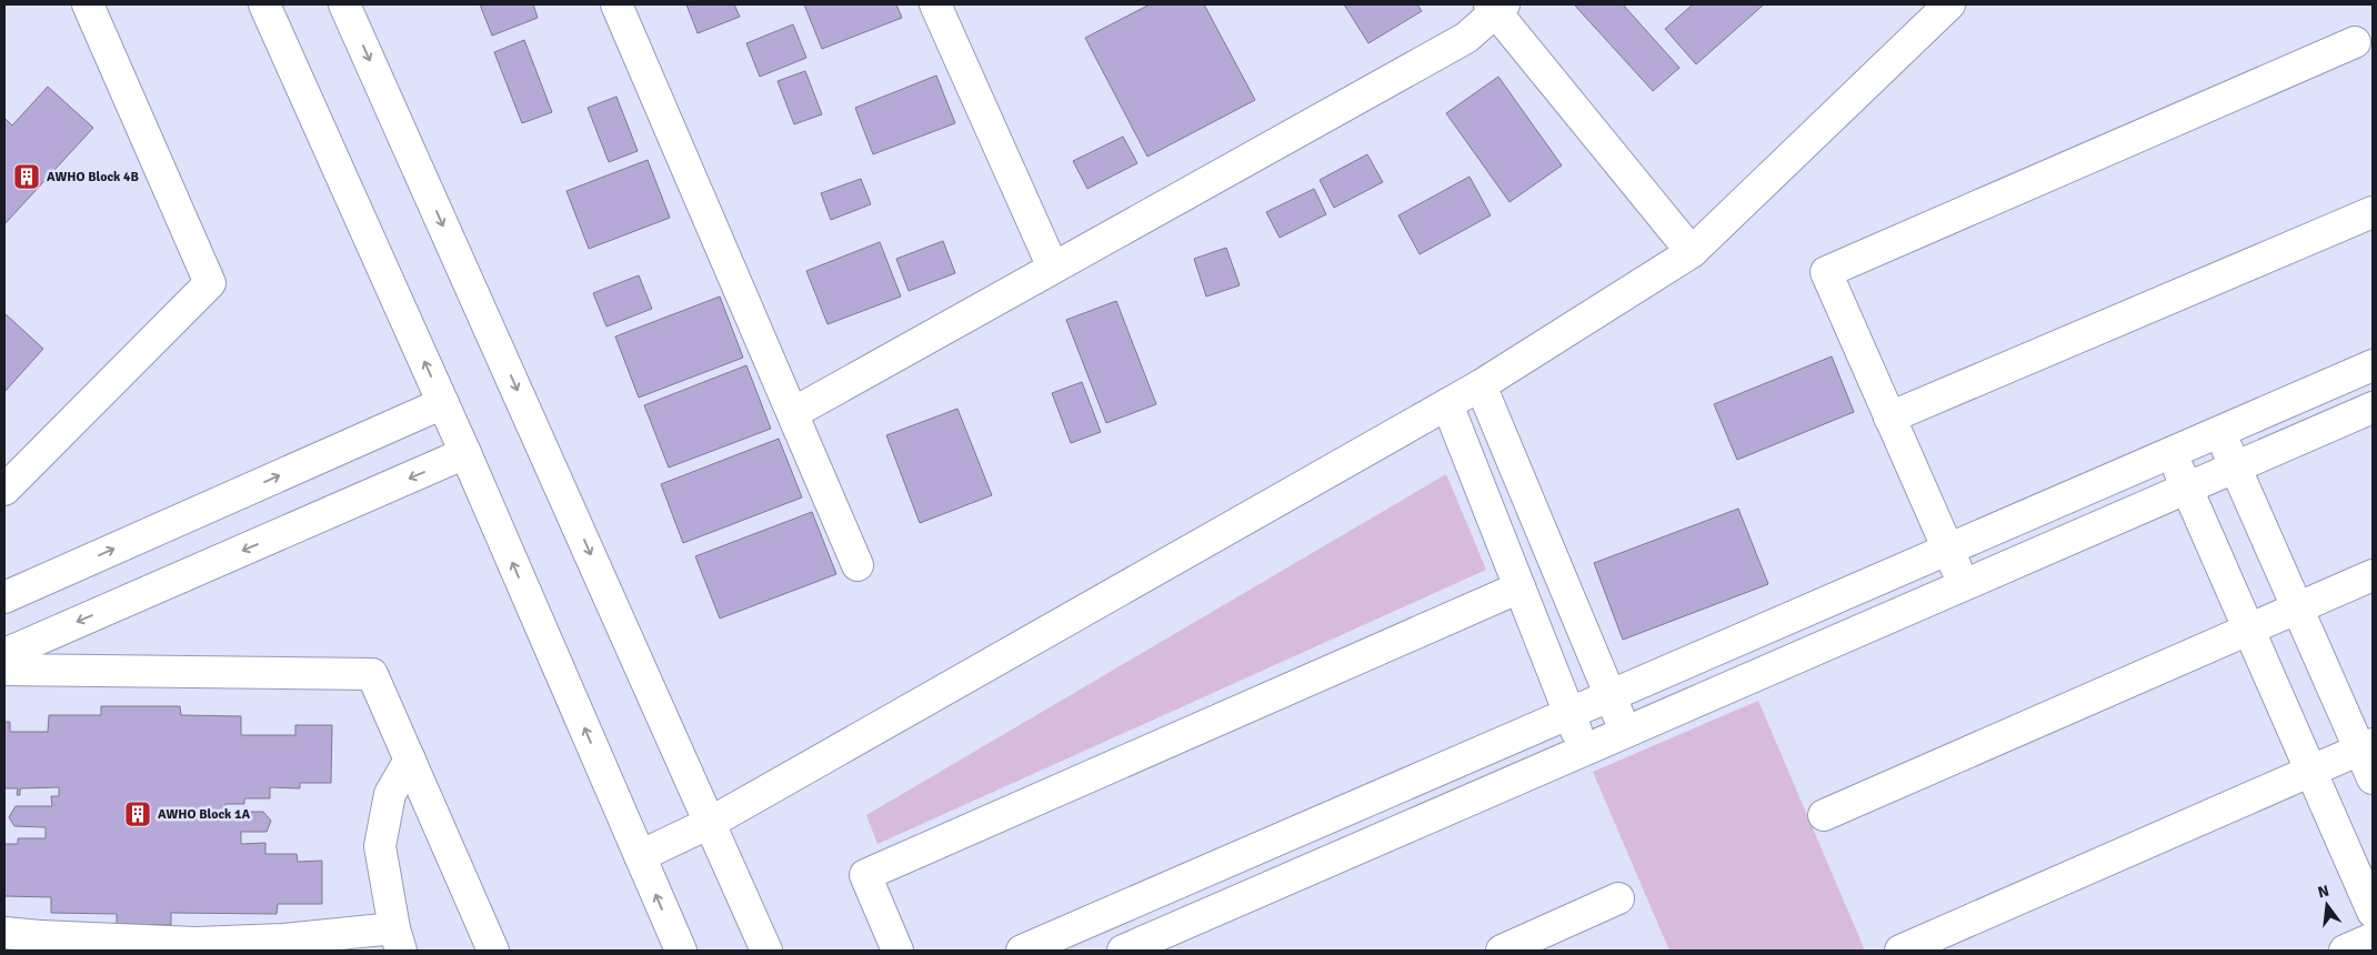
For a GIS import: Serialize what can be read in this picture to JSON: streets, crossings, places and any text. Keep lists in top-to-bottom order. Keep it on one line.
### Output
{"places":{"building":["AWHO Block 4B","AWHO Block 1A"]},"north":"top"}
